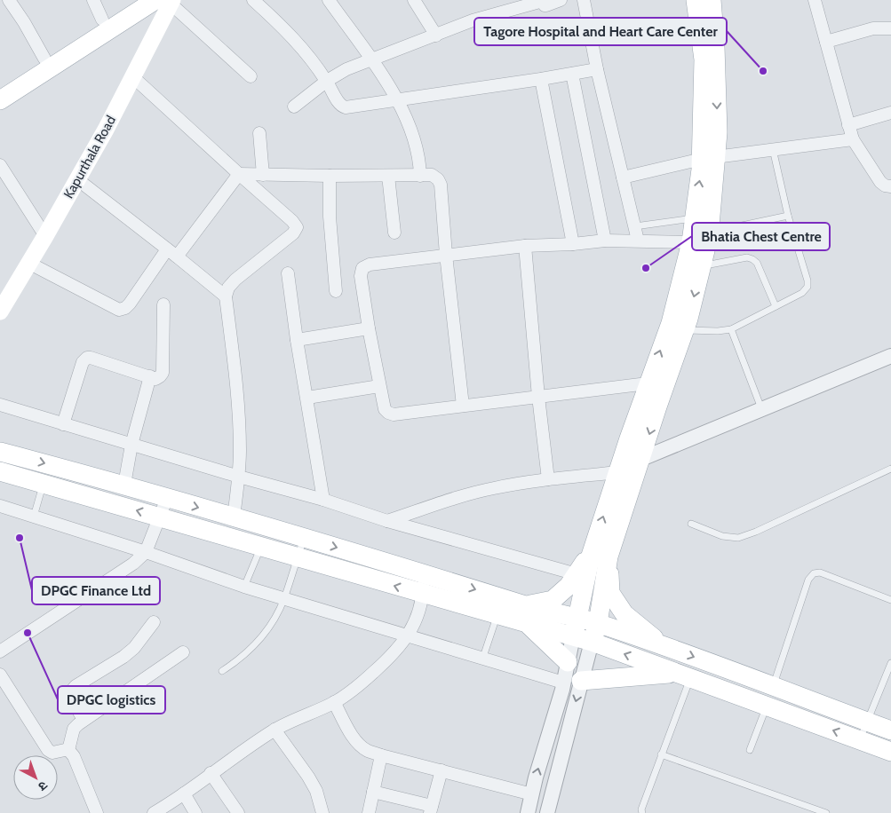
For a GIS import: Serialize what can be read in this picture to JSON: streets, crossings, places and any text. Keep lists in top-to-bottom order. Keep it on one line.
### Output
{"streets":{"main road":["Kapurthala Road"]},"places":["Tagore Hospital and Heart Care Center","Bhatia Chest Centre","DPGC Finance Ltd","DPGC logistics"],"north":"bottom right"}
